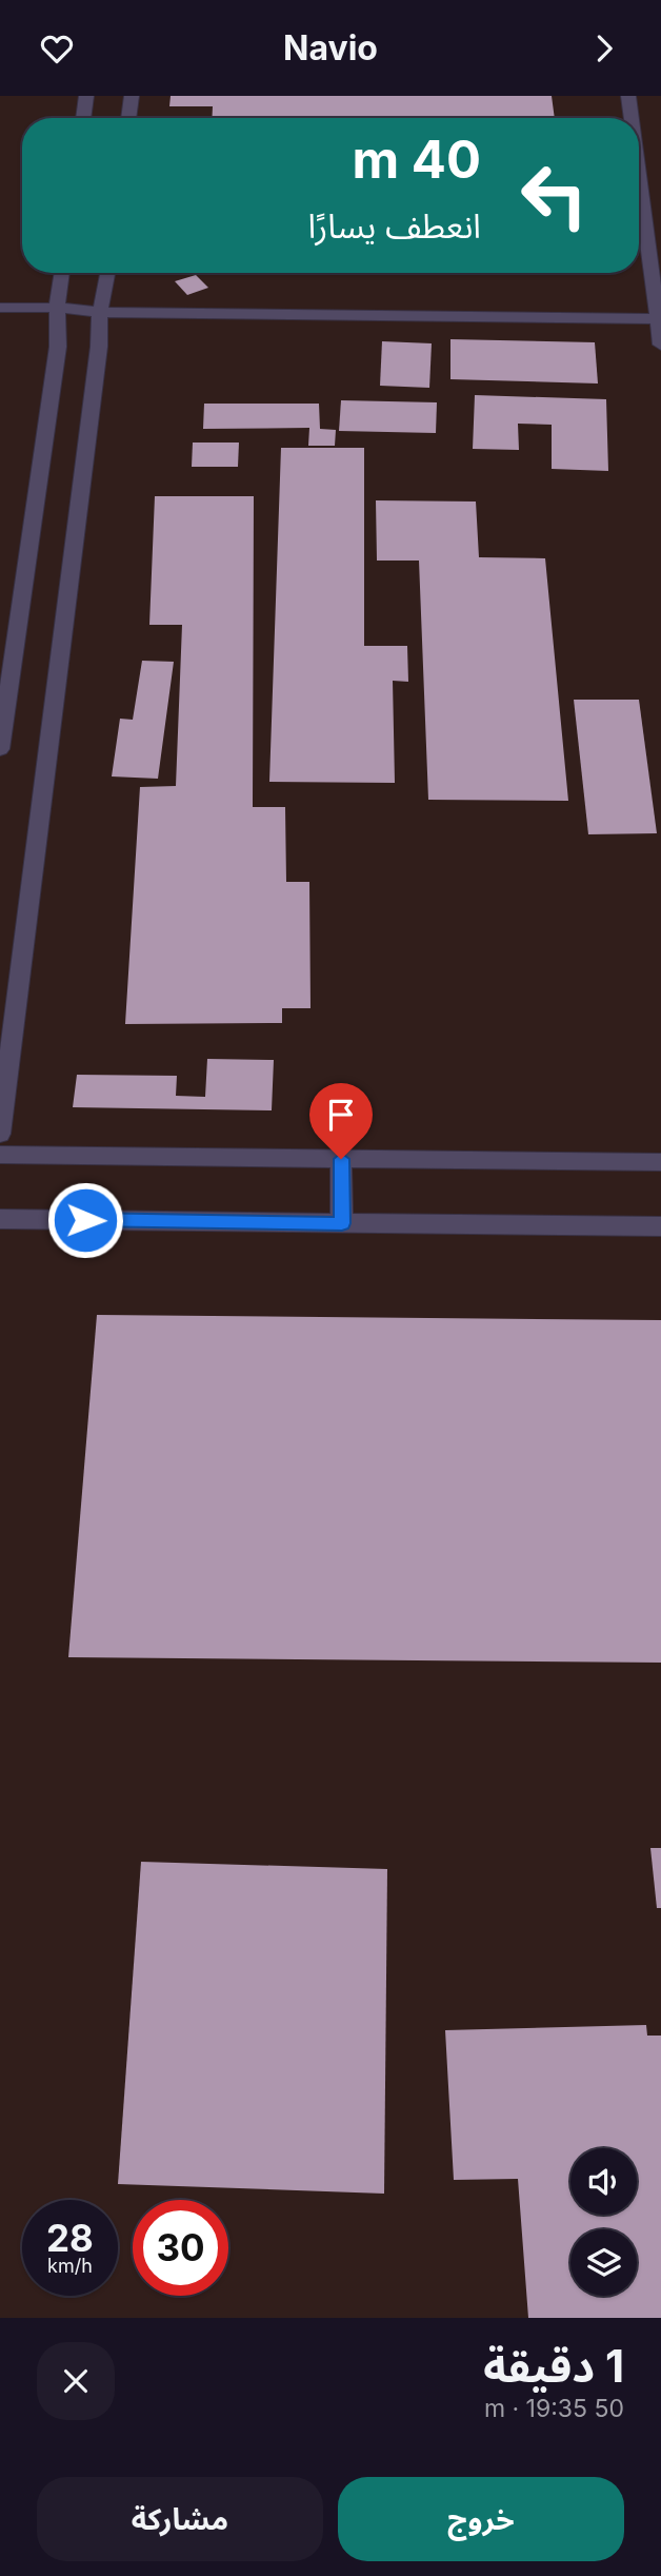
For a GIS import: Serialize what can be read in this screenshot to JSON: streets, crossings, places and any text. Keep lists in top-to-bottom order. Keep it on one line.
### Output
{"page":{"header":"Navio","turn":["40 m","انعطف يسارًا"],"speed":"28 km/h","limit":"30","heading":["1 دقيقة","50 m · 19:35"],"buttons":["خروج","مشاركة"]}}
